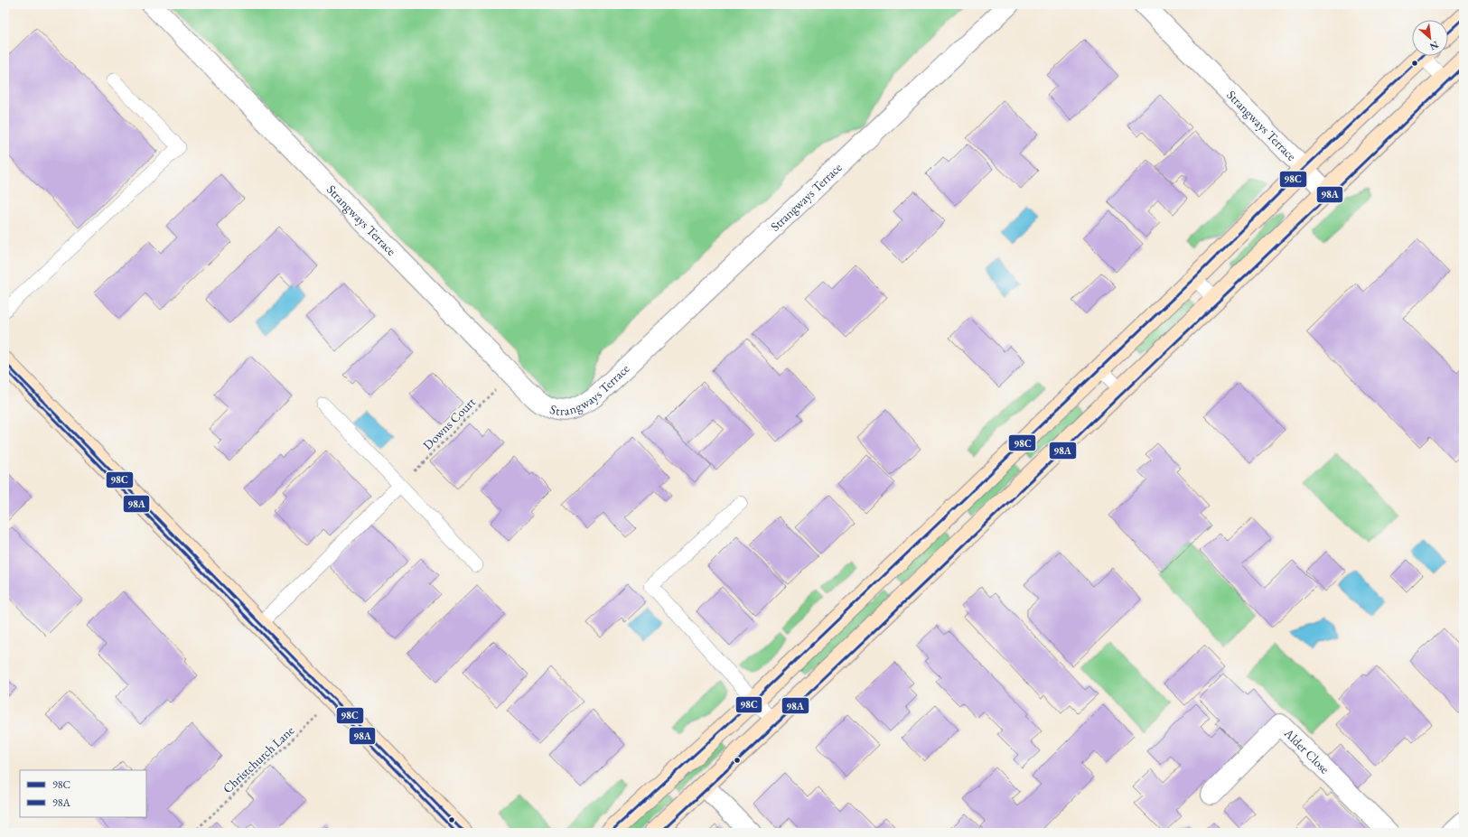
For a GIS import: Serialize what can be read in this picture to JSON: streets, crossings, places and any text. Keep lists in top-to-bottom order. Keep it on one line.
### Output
{"streets":{"street":["Strangways Terrace","Alder Close"],"path":["Downs Court","Christchurch Lane"]},"crossings":[["Strangways Terrace","Downs Court"]],"lines":["transit line 98C","transit line 98A"],"legend":["98C","98A"],"north":"bottom right"}
